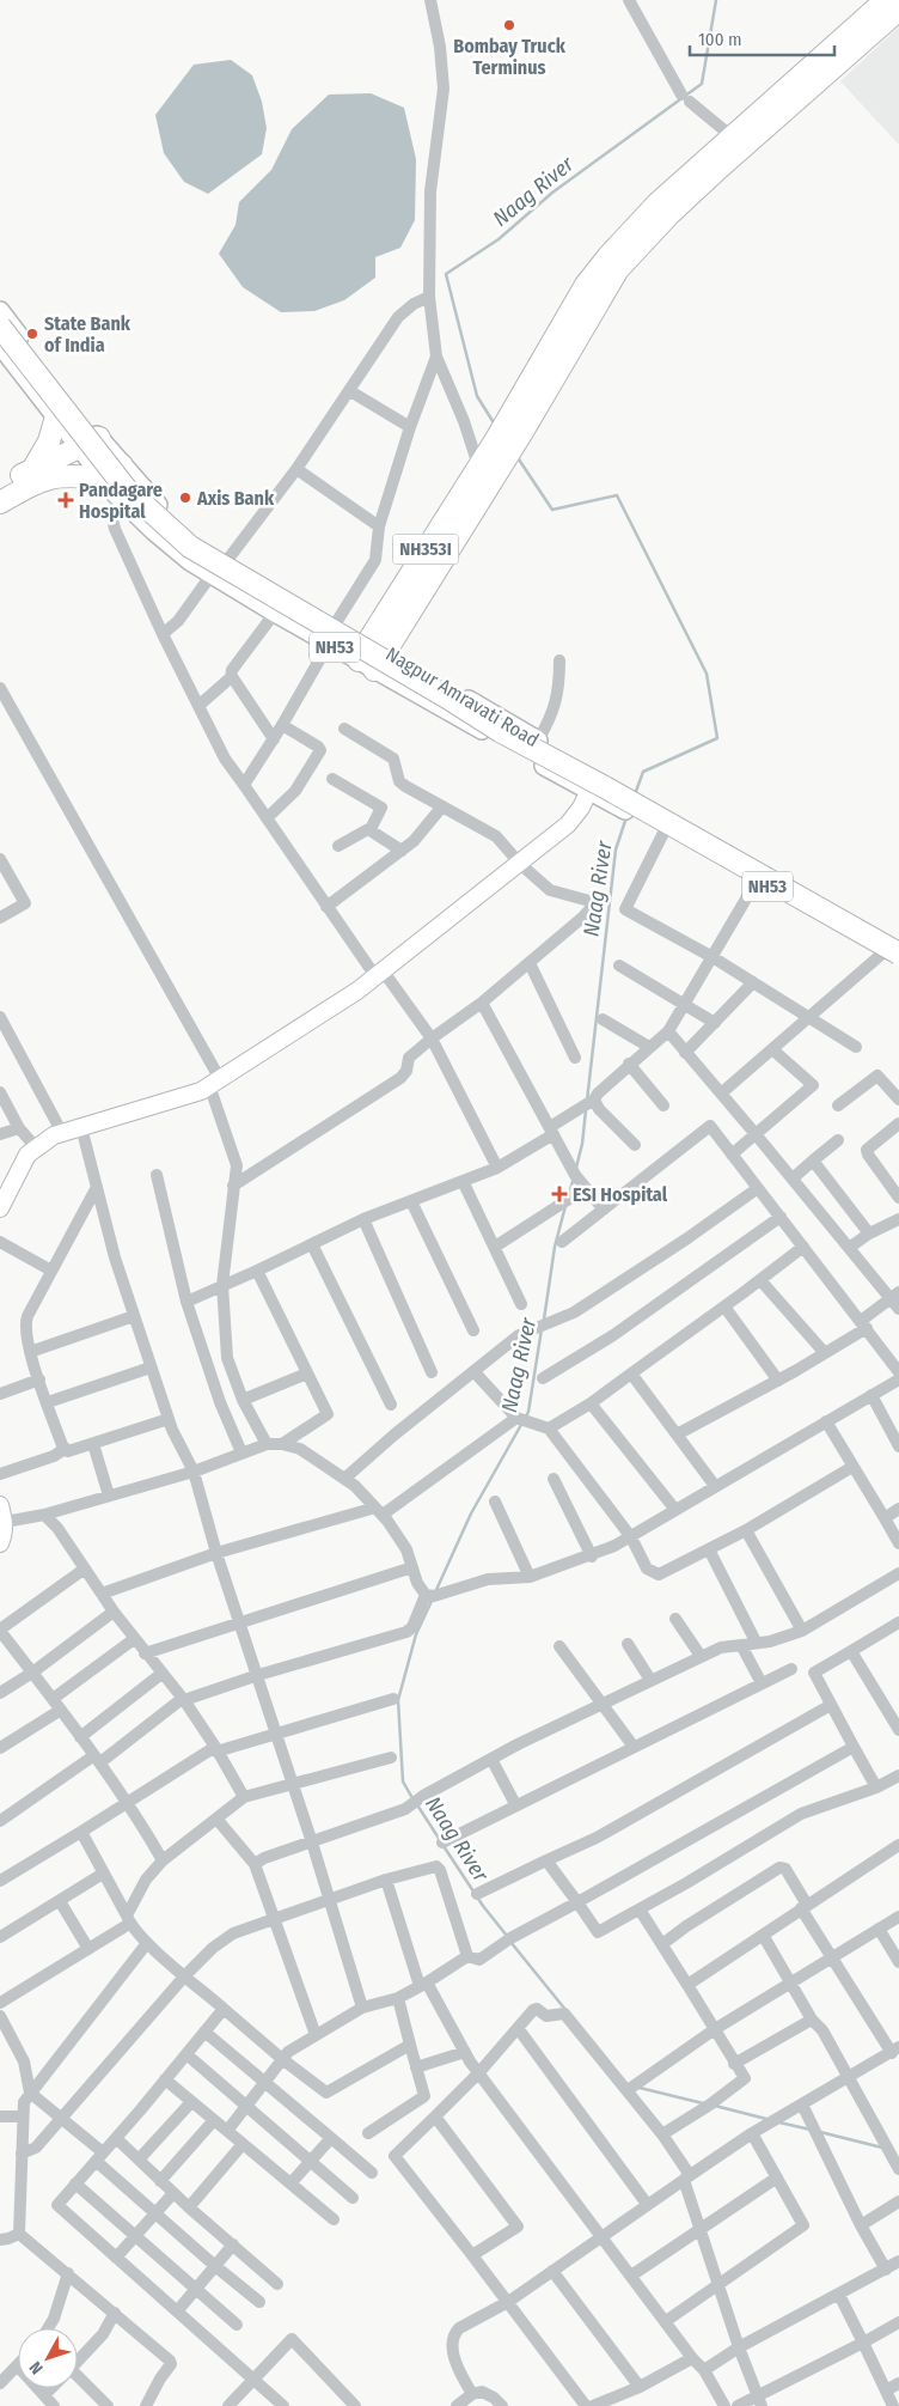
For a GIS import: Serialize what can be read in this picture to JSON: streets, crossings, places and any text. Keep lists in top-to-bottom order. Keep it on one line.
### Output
{"streets":{"highway":["NH353I"],"main road":["NH53","Nagpur Amravati Road"]},"crossings":[["NH353I","Nagpur Amravati Road"]],"water":["Naag River"],"places":{"other":["Bombay Truck Terminus","State Bank of India","Axis Bank"],"health":["Pandagare Hospital","ESI Hospital"]},"scale_bar":"100 m","north":"bottom left"}
